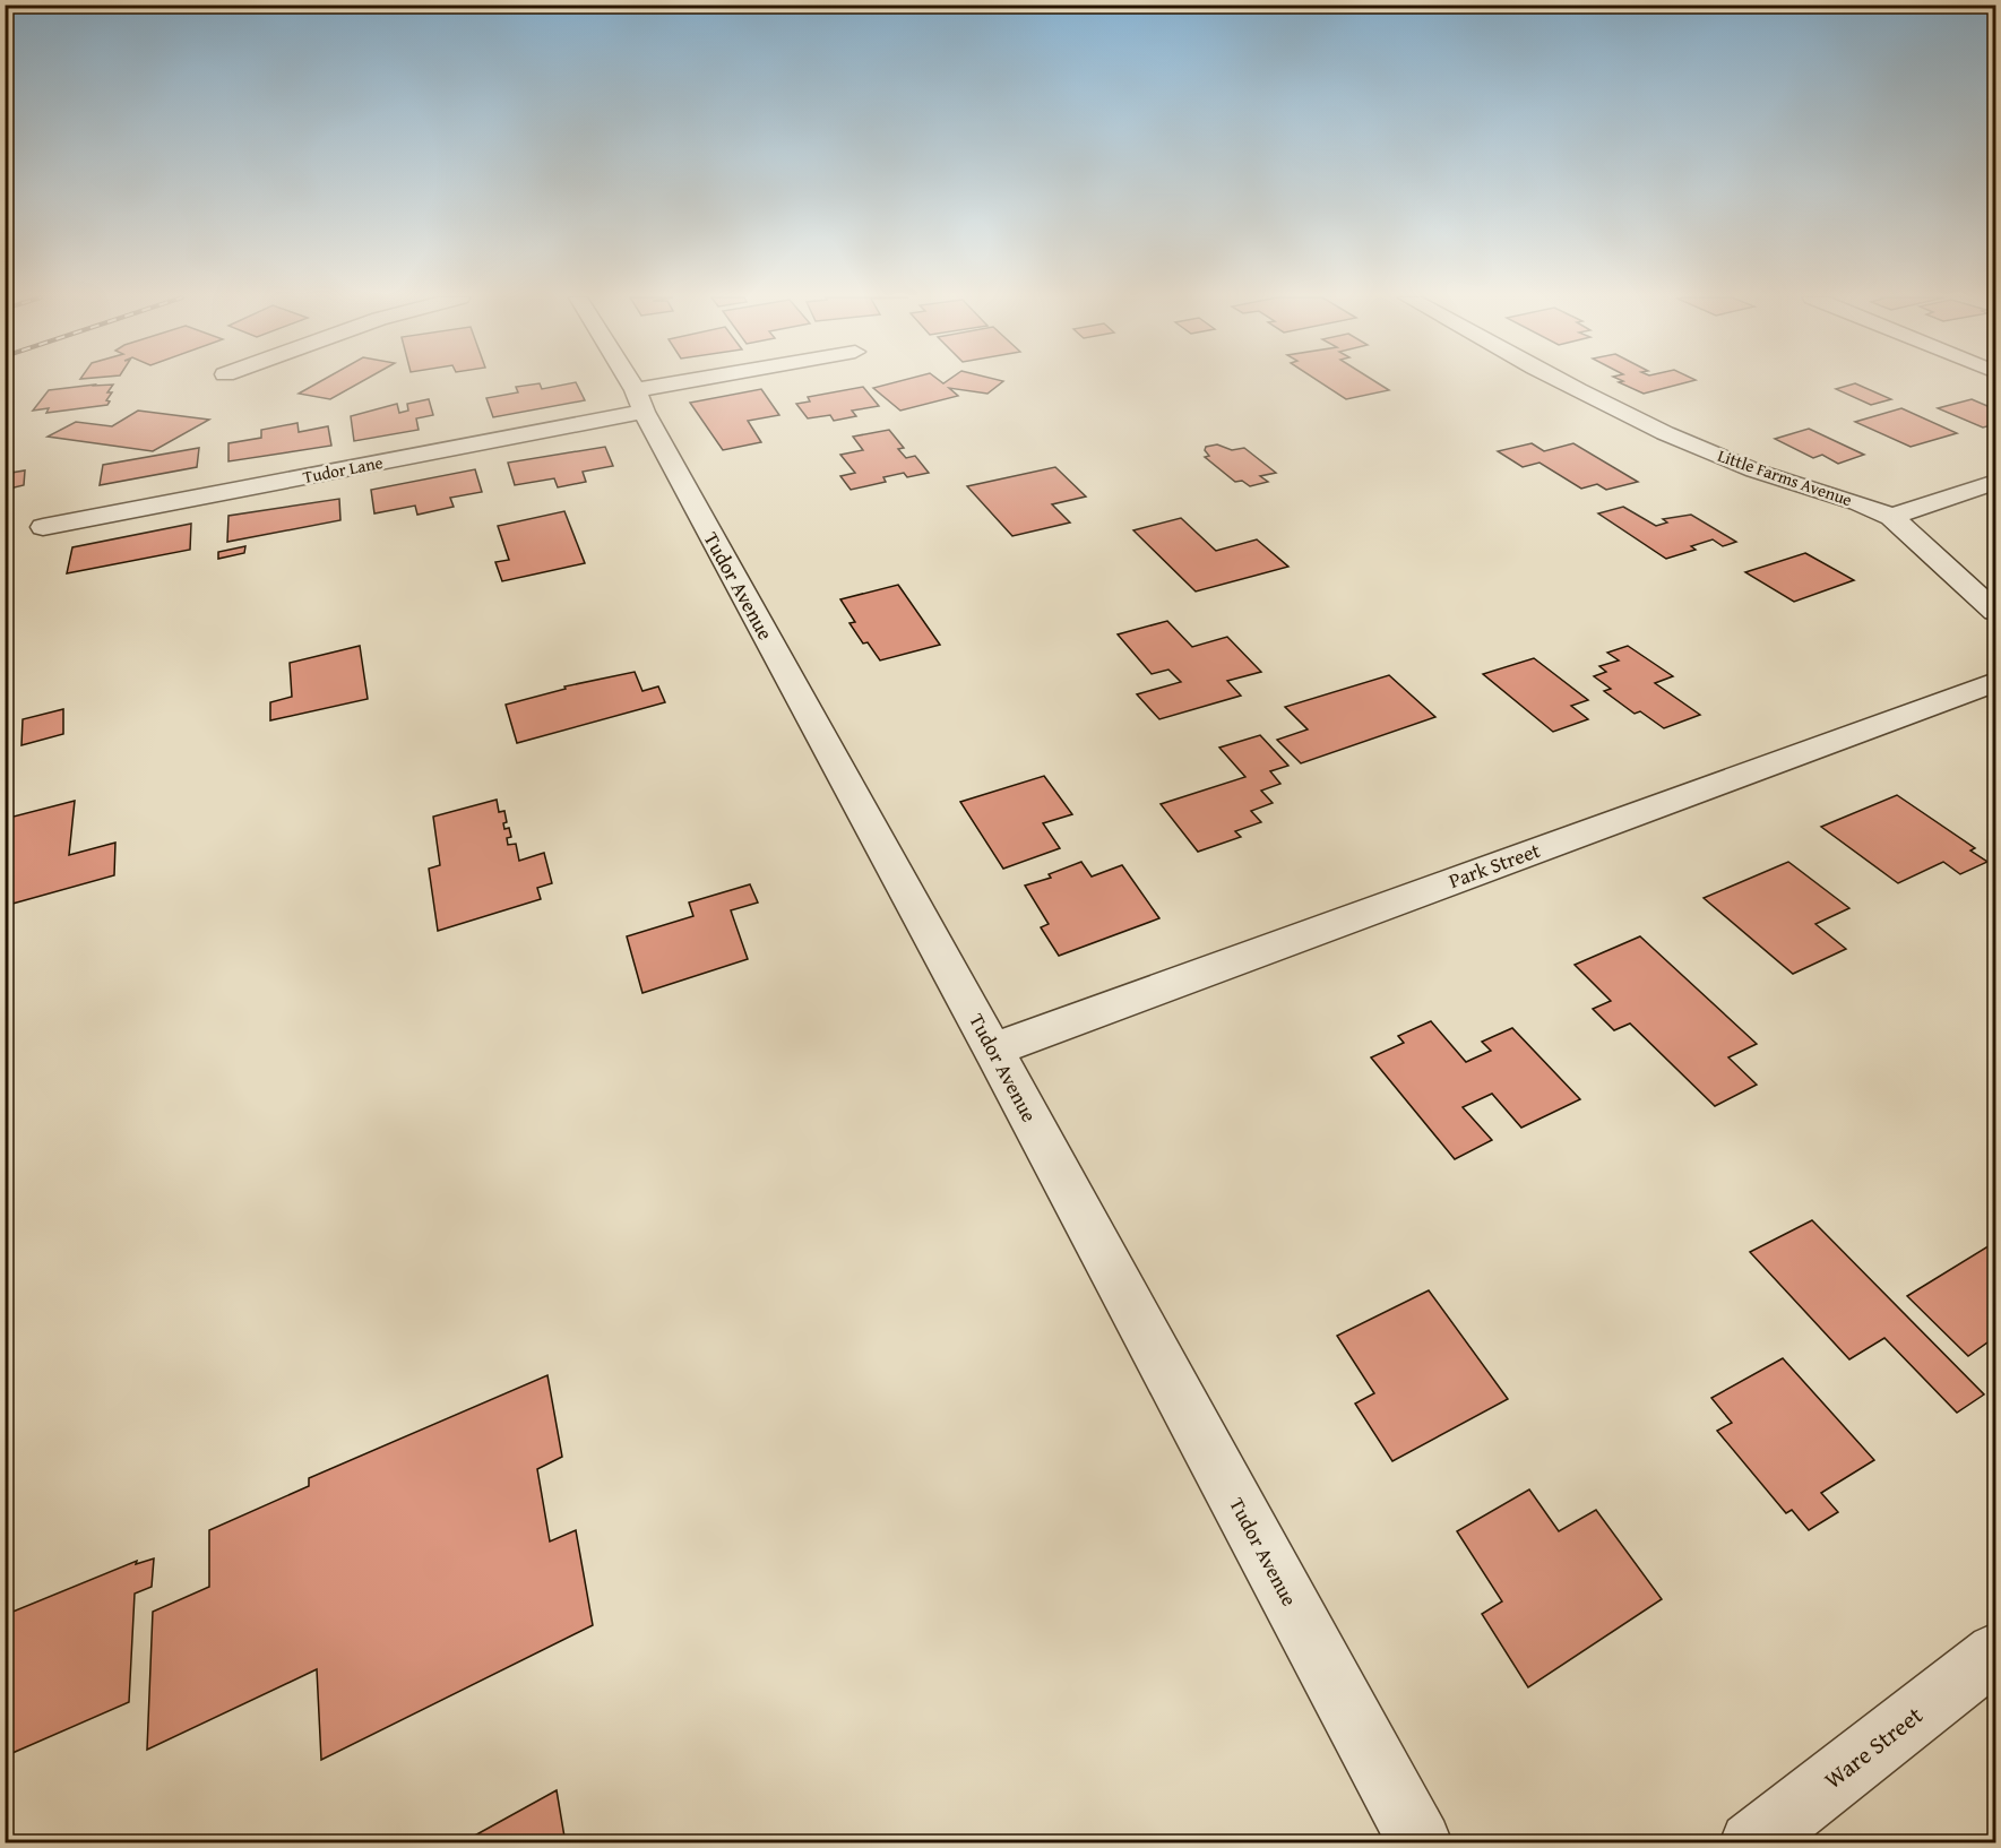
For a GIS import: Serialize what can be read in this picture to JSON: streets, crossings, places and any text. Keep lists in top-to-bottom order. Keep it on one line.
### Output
{"streets":{"street":["Tudor Lane","Little Farms Avenue","Tudor Avenue","Park Street","Ware Street"]},"crossings":[["Tudor Lane","Tudor Avenue"],["Tudor Avenue","Park Street"]]}
